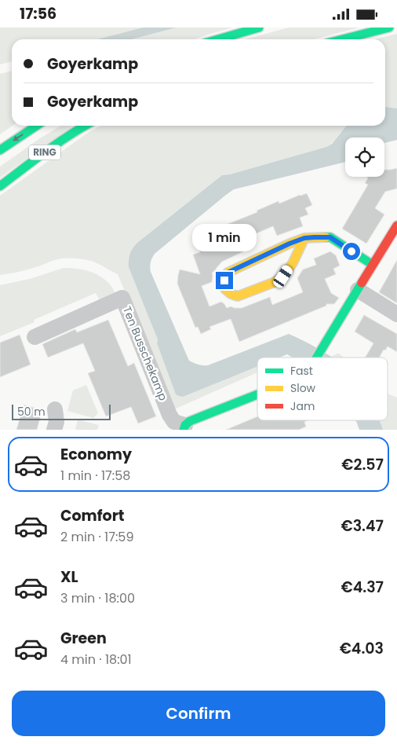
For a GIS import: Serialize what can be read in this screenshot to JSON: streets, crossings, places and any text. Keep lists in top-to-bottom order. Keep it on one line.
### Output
{"streets":{"street":["RING","Ten Busschekamp"]},"legend":["Fast","Slow","Jam"],"scale_bar":"50 m","page":{"status":"17:56","banner":["Goyerkamp","Goyerkamp"],"bubble":"1 min","scale":"50 m","list":[{"name":"Economy","note":"1 min · 17:58","value":"€2.57"},{"name":"Comfort","note":"2 min · 17:59","value":"€3.47"},{"name":"XL","note":"3 min · 18:00","value":"€4.37"},{"name":"Green","note":"4 min · 18:01","value":"€4.03"}],"buttons":"Confirm"}}
